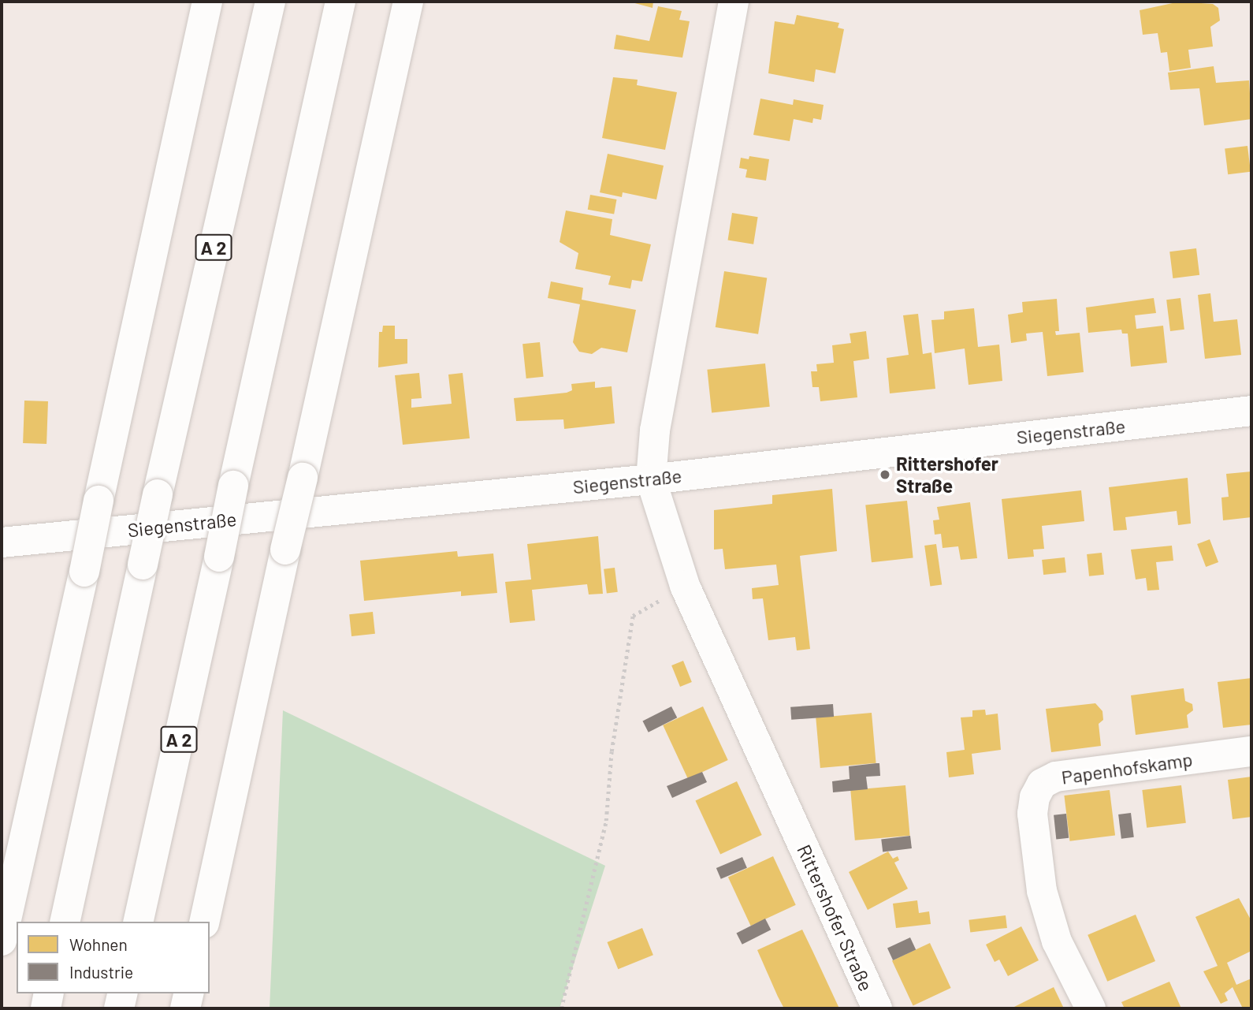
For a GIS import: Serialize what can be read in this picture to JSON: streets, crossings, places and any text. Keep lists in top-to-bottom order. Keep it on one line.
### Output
{"streets":{"main road":["A 2","Siegenstraße","Papenhofskamp","Rittershofer Straße"]},"crossings":[["Siegenstraße","Rittershofer Straße"]],"places":["Rittershofer Straße"],"legend":["Wohnen","Industrie"]}
